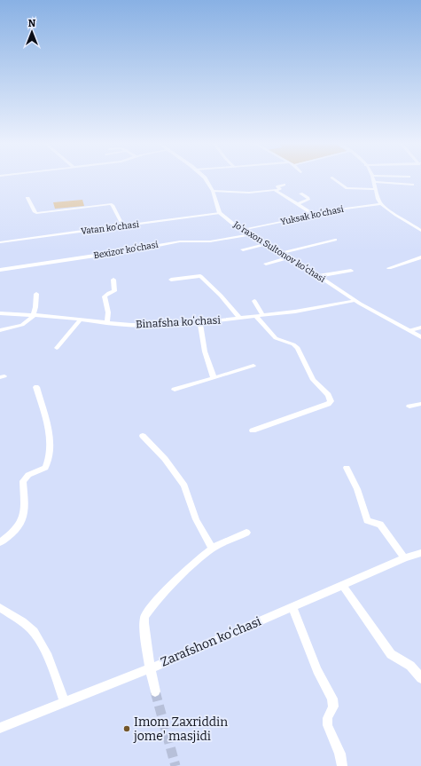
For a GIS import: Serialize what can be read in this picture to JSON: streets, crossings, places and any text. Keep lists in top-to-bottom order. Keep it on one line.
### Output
{"streets":{"street":["Yuksak koʻchasi","Vatan koʻchasi","Bexizor koʻchasi","Joʻraxon Sultonov koʻchasi","Binafsha koʻchasi","Zarafshon koʻchasi"]},"crossings":[["Yuksak koʻchasi","Joʻraxon Sultonov koʻchasi"],["Vatan koʻchasi","Joʻraxon Sultonov koʻchasi"],["Bexizor koʻchasi","Joʻraxon Sultonov koʻchasi"],["Joʻraxon Sultonov koʻchasi","Binafsha koʻchasi"]],"places":["Imom Zaxriddin jome' masjidi"],"north":"top"}
